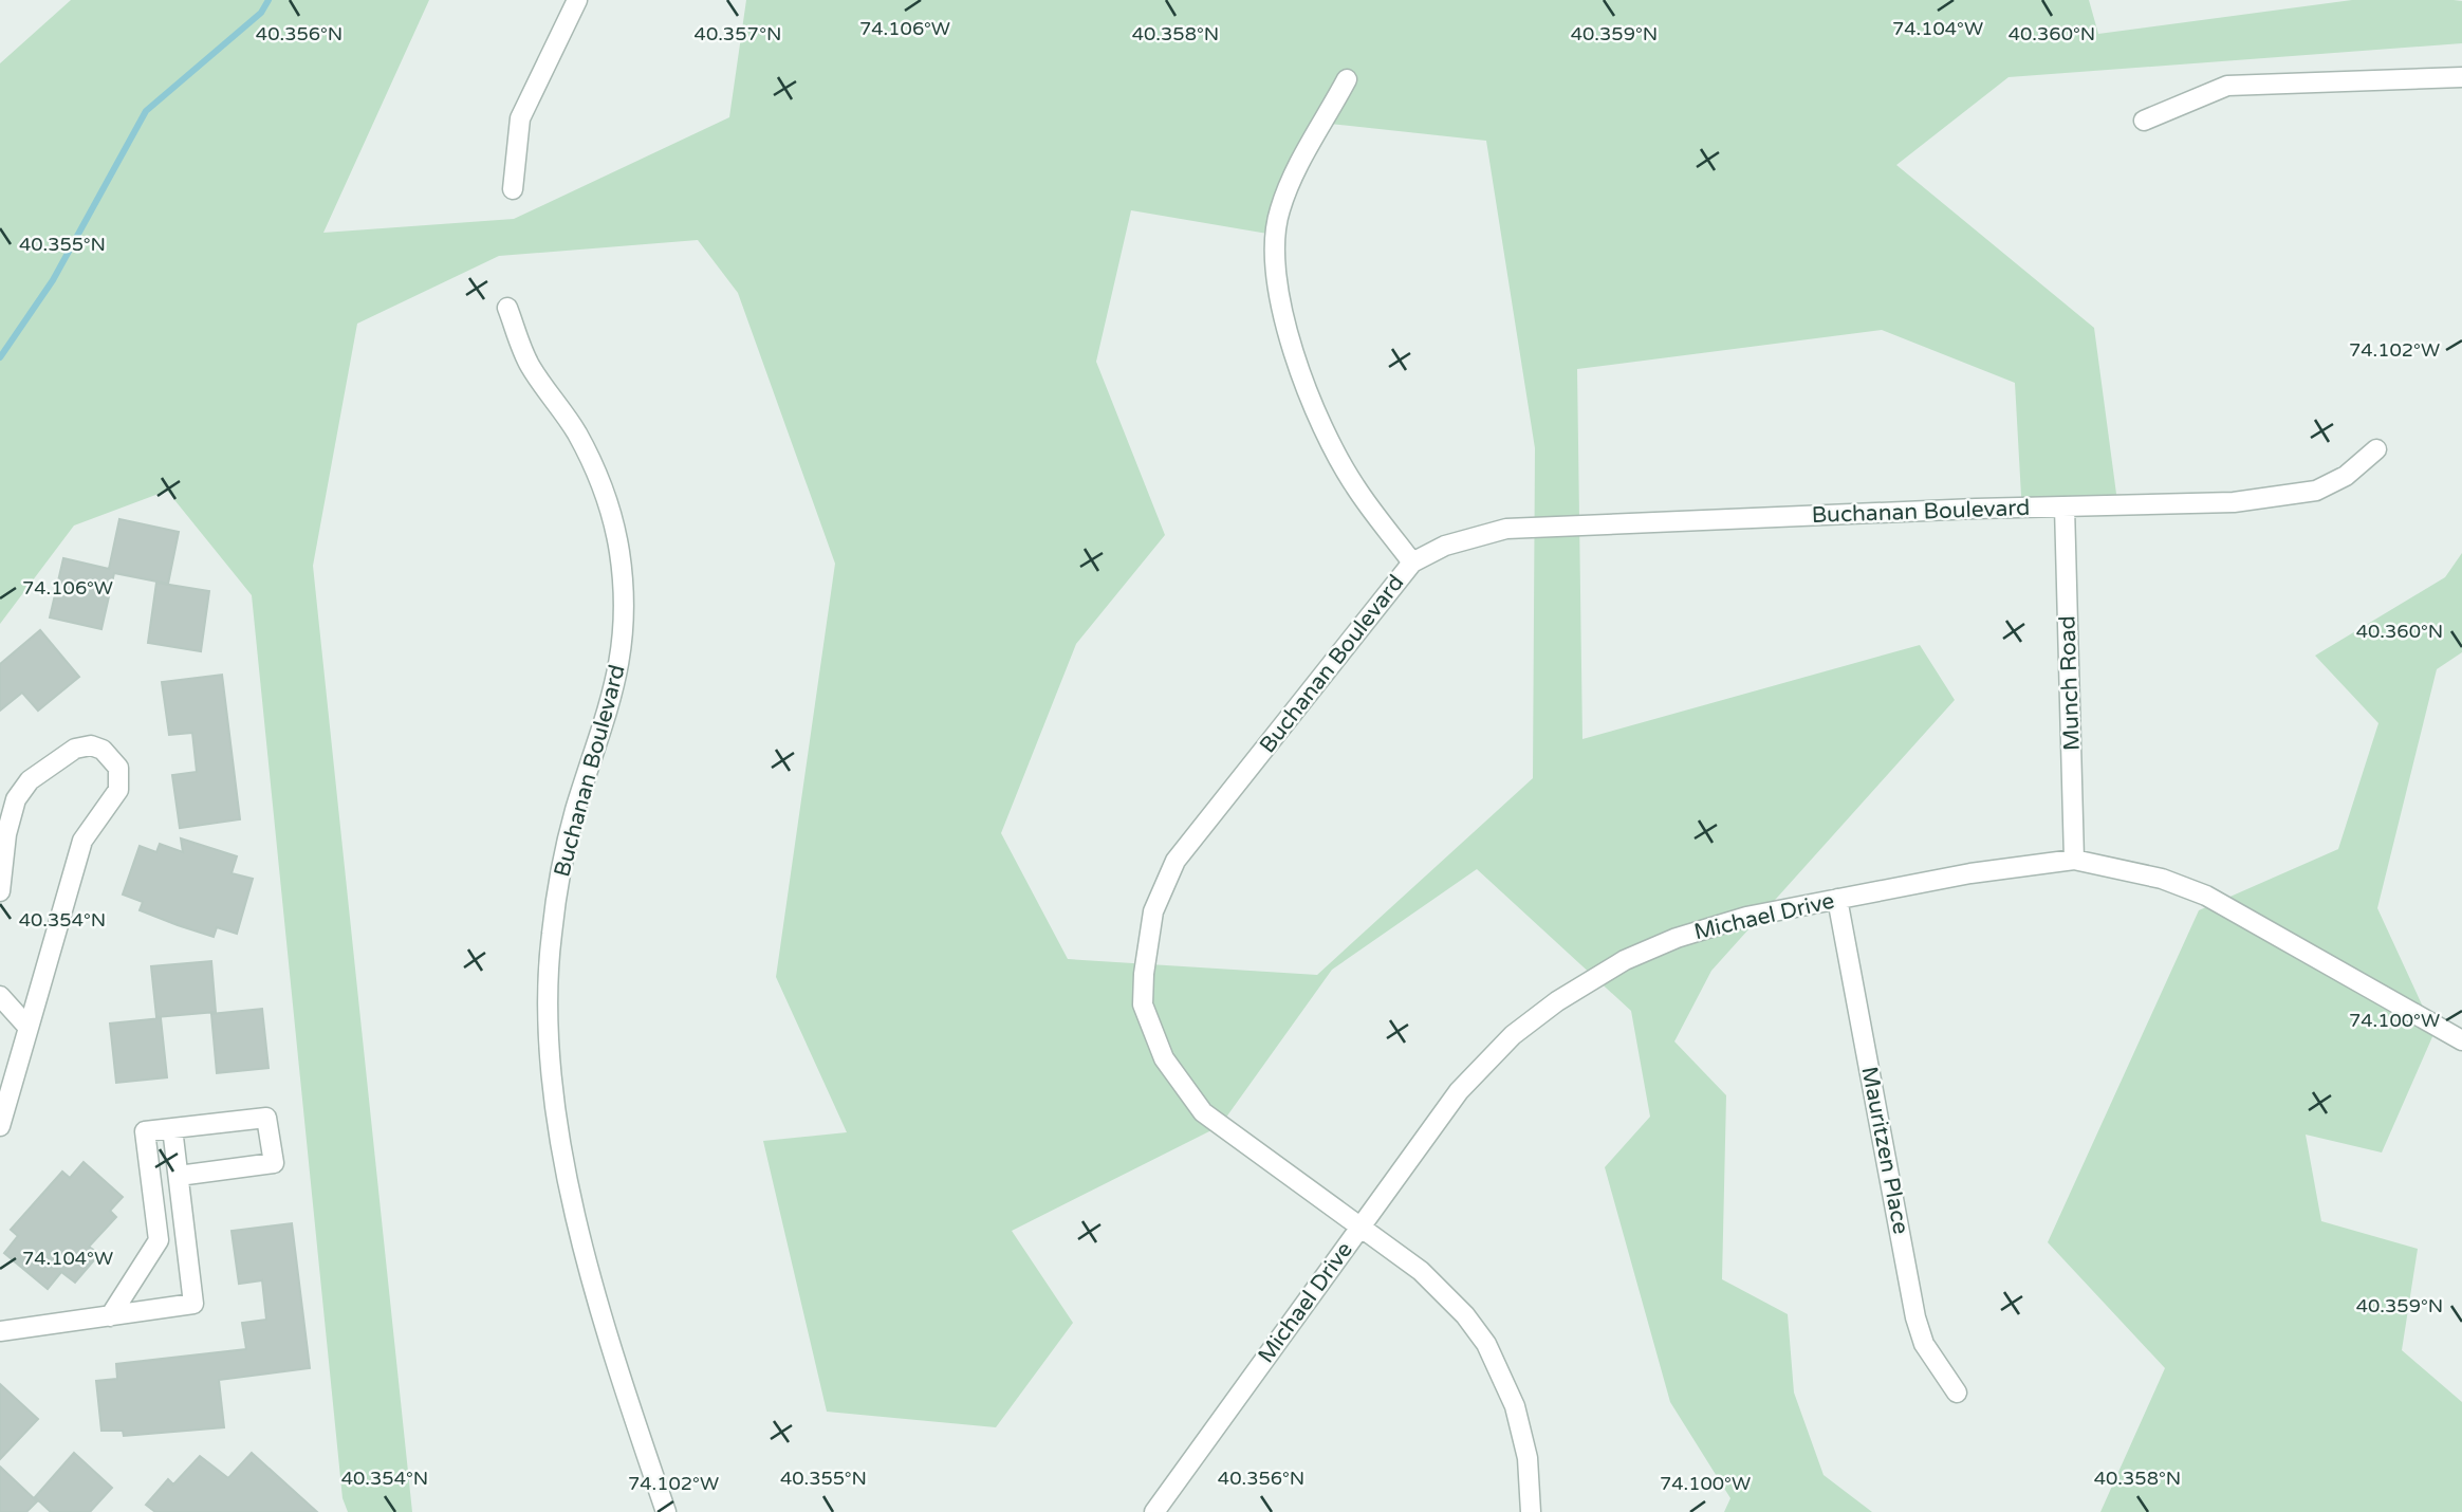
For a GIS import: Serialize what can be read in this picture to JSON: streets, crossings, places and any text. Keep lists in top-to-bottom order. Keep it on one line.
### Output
{"streets":{"street":["Buchanan Boulevard","Munch Road","Michael Drive","Mauritzen Place"]},"crossings":[["Buchanan Boulevard","Munch Road"],["Buchanan Boulevard","Michael Drive"],["Munch Road","Michael Drive"],["Michael Drive","Mauritzen Place"]],"coordinates":["74.106°W","74.104°W","40.356°N","40.357°N","40.358°N","40.359°N","40.360°N","40.355°N","74.102°W","40.354°N","74.100°W"]}
